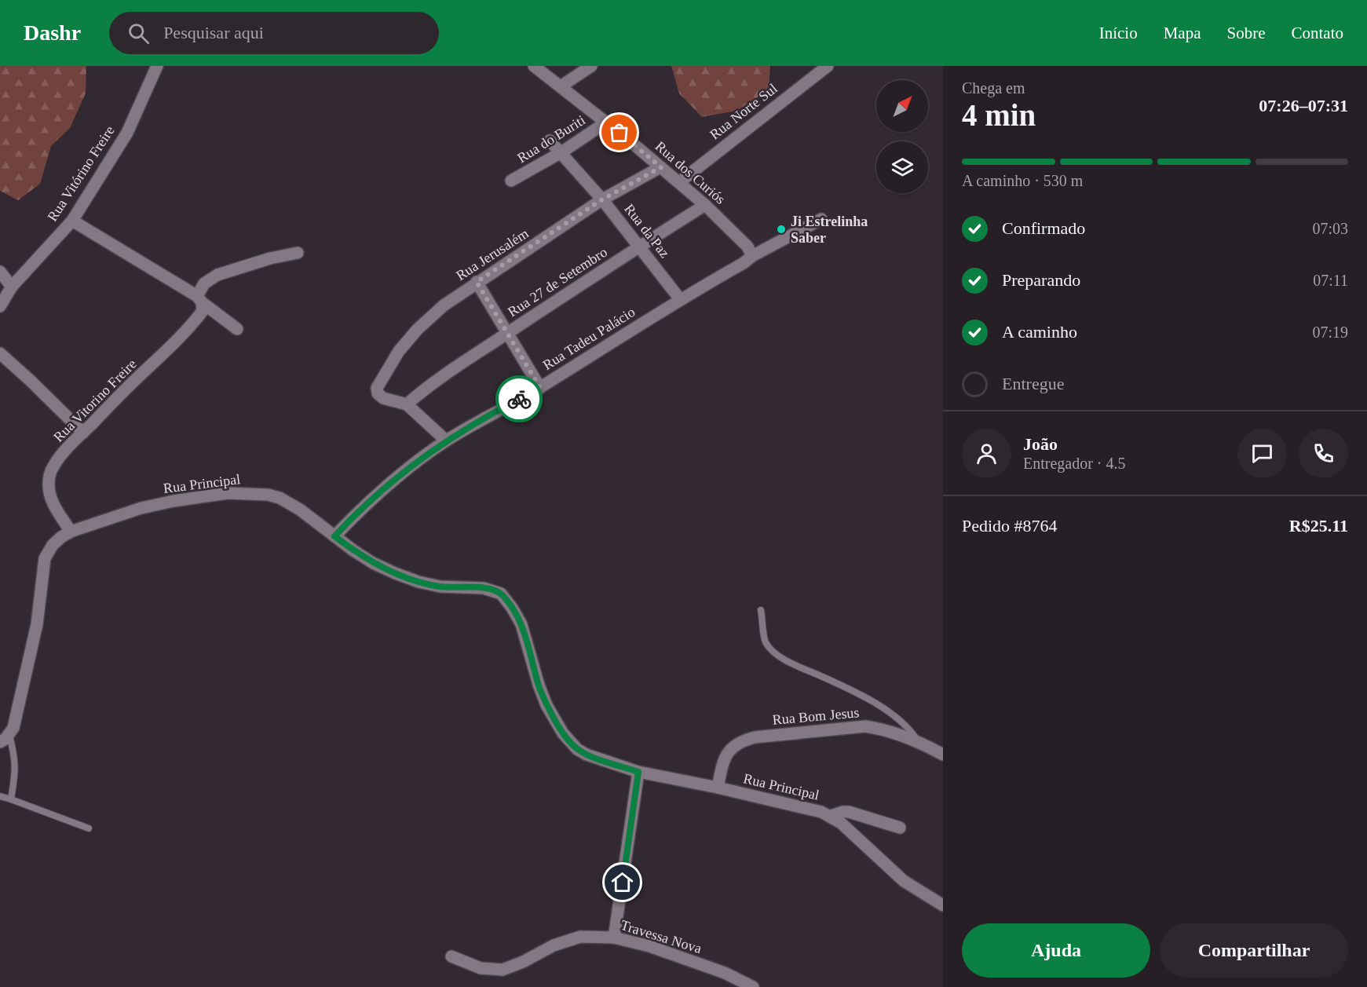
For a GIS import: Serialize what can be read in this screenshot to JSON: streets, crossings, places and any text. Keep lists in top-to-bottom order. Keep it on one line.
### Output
{"streets":{"street":["Rua Norte Sul","Rua do Buriti","Rua dos Curiós","Rua Vitórino Freire","Rua da Paz","Rua Jerusalém","Rua 27 de Setembro","Rua Tadeu Palácio","Rua Vitorino Freire","Rua Principal","Rua Bom Jesus","Travessa Nova"]},"crossings":[["Rua Norte Sul","Rua dos Curiós"],["Rua do Buriti","Rua dos Curiós"],["Rua do Buriti","Rua da Paz"],["Rua dos Curiós","Rua Jerusalém"],["Rua dos Curiós","Rua 27 de Setembro"],["Rua dos Curiós","Rua Tadeu Palácio"],["Rua da Paz","Rua Jerusalém"],["Rua da Paz","Rua 27 de Setembro"],["Rua da Paz","Rua Tadeu Palácio"],["Rua Jerusalém","Rua 27 de Setembro"],["Rua Tadeu Palácio","Rua Principal"],["Rua Vitorino Freire","Rua Principal"],["Rua Principal","Rua Bom Jesus"]],"places":["Ji Estrelinha Saber"],"north":"top right","page":{"header":"Dashr","search":"Pesquisar aqui","nav":["Início","Mapa","Sobre","Contato"],"heading":["4 min","Chega em","07:26–07:31"],"panel":["João","Entregador · 4.5","Pedido #8764","R$25.11"],"bar":"A caminho · 530 m","list":[["Confirmado","07:03"],["Preparando","07:11"],["A caminho","07:19"],"Entregue"],"buttons":["Ajuda","Compartilhar"]}}
